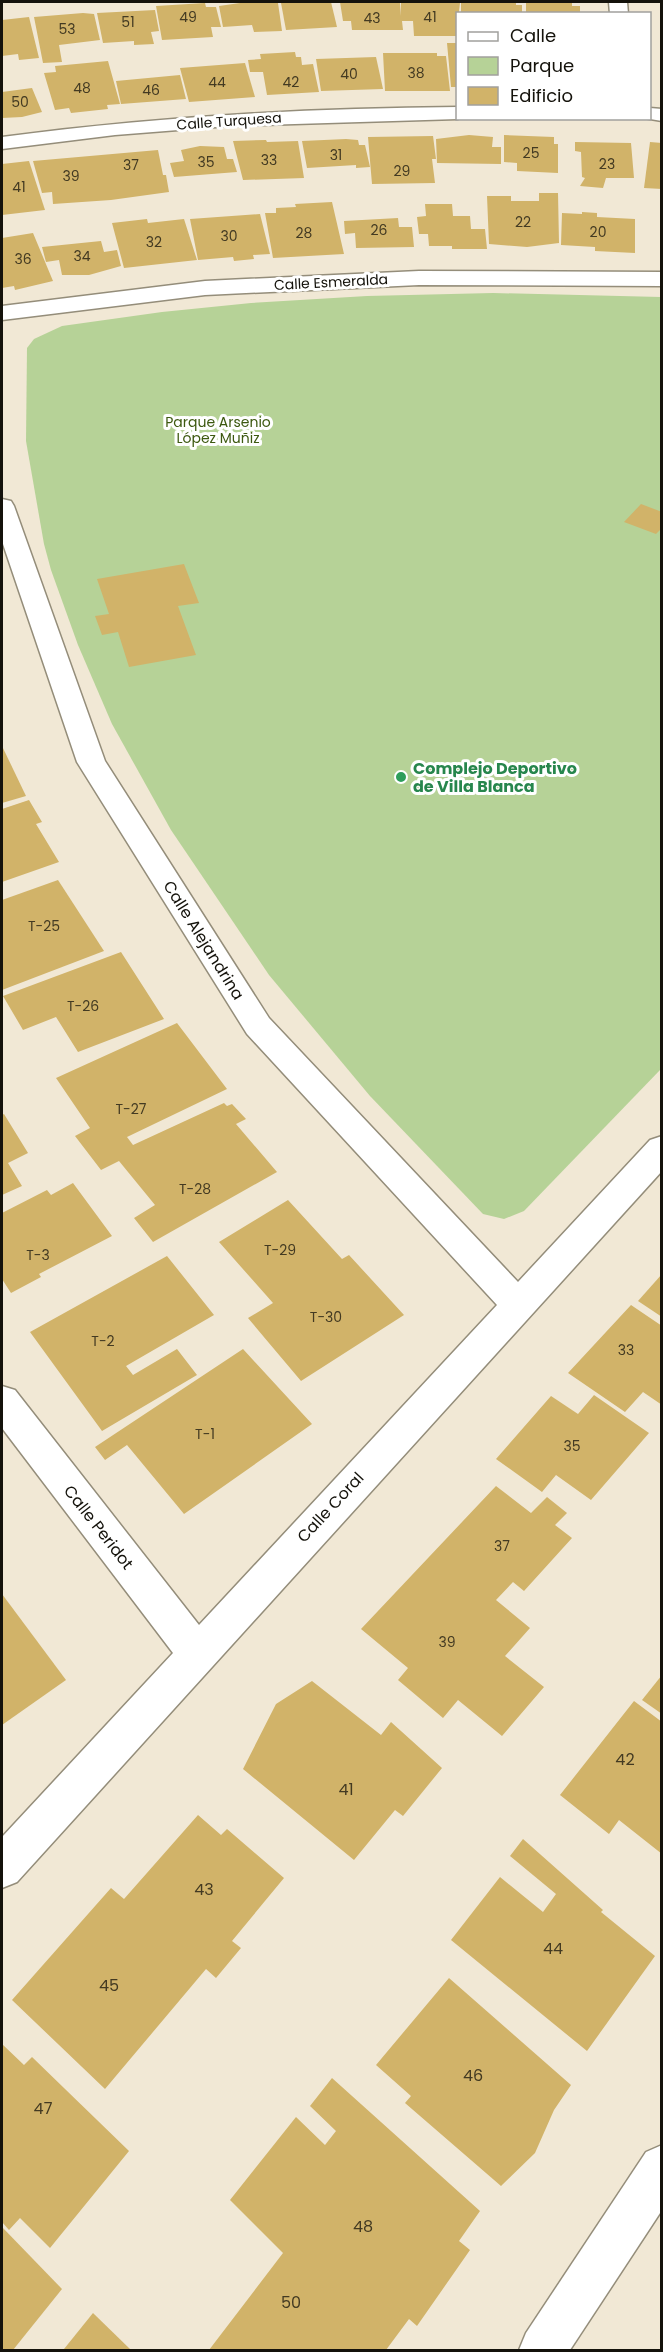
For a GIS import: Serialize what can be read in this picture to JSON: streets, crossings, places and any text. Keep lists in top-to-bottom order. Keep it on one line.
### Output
{"streets":{"street":["Calle Turquesa","Calle Esmeralda","Calle Alejandrina","Calle Coral","Calle Peridot"]},"crossings":[["Calle Alejandrina","Calle Coral"],["Calle Coral","Calle Peridot"]],"parks":["Parque Arsenio López Muñiz"],"places":["Complejo Deportivo de Villa Blanca"],"house_numbers":["49","41","43","51","53","38","40","44","42","48","46","50","25","31","33","35","23","37","29","39","41","22","26","20","28","30","32","34","36","T-25","T-26","T-27","T-28","T-29","T-3","T-30","T-2","33","T-1","35","37","39","42","41","43","44","45","46","47","48","50"],"legend":["Calle","Parque","Edificio"]}
